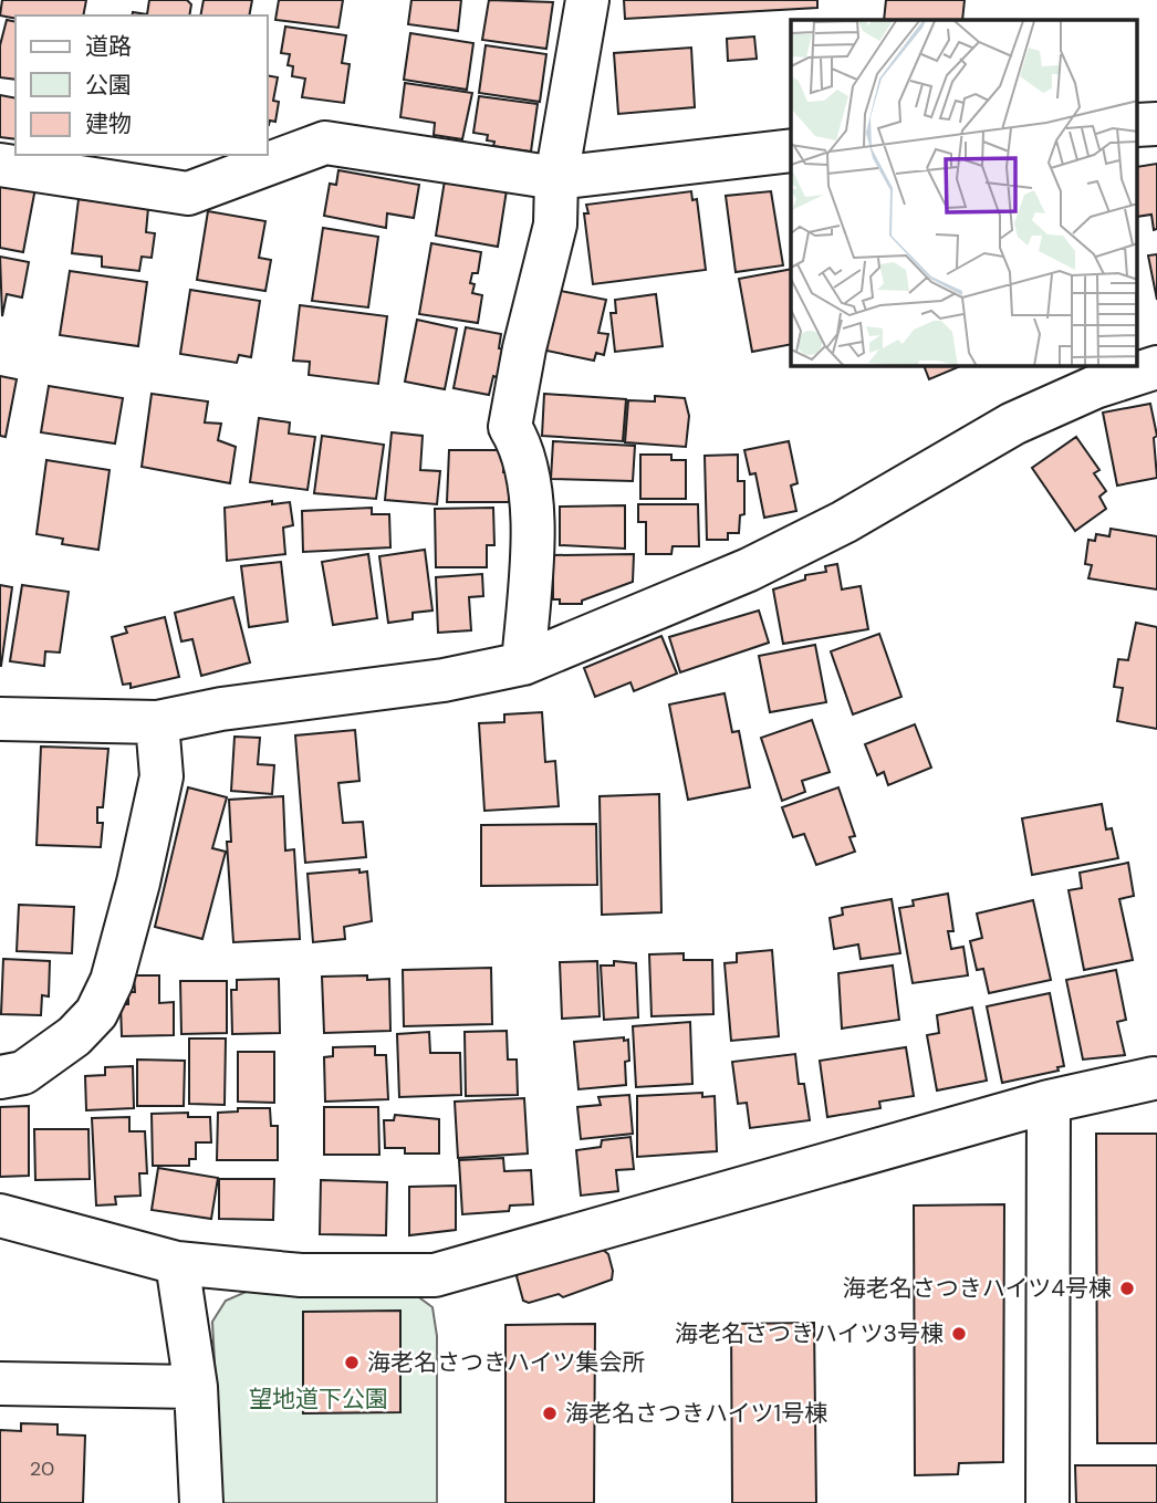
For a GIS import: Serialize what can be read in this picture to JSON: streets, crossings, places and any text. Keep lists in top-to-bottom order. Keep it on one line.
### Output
{"parks":["望地道下公園"],"places":["海老名さつきハイツ4号棟","海老名さつきハイツ3号棟","海老名さつきハイツ集会所","海老名さつきハイツ1号棟"],"house_numbers":["20"],"legend":["道路","公園","建物"]}
